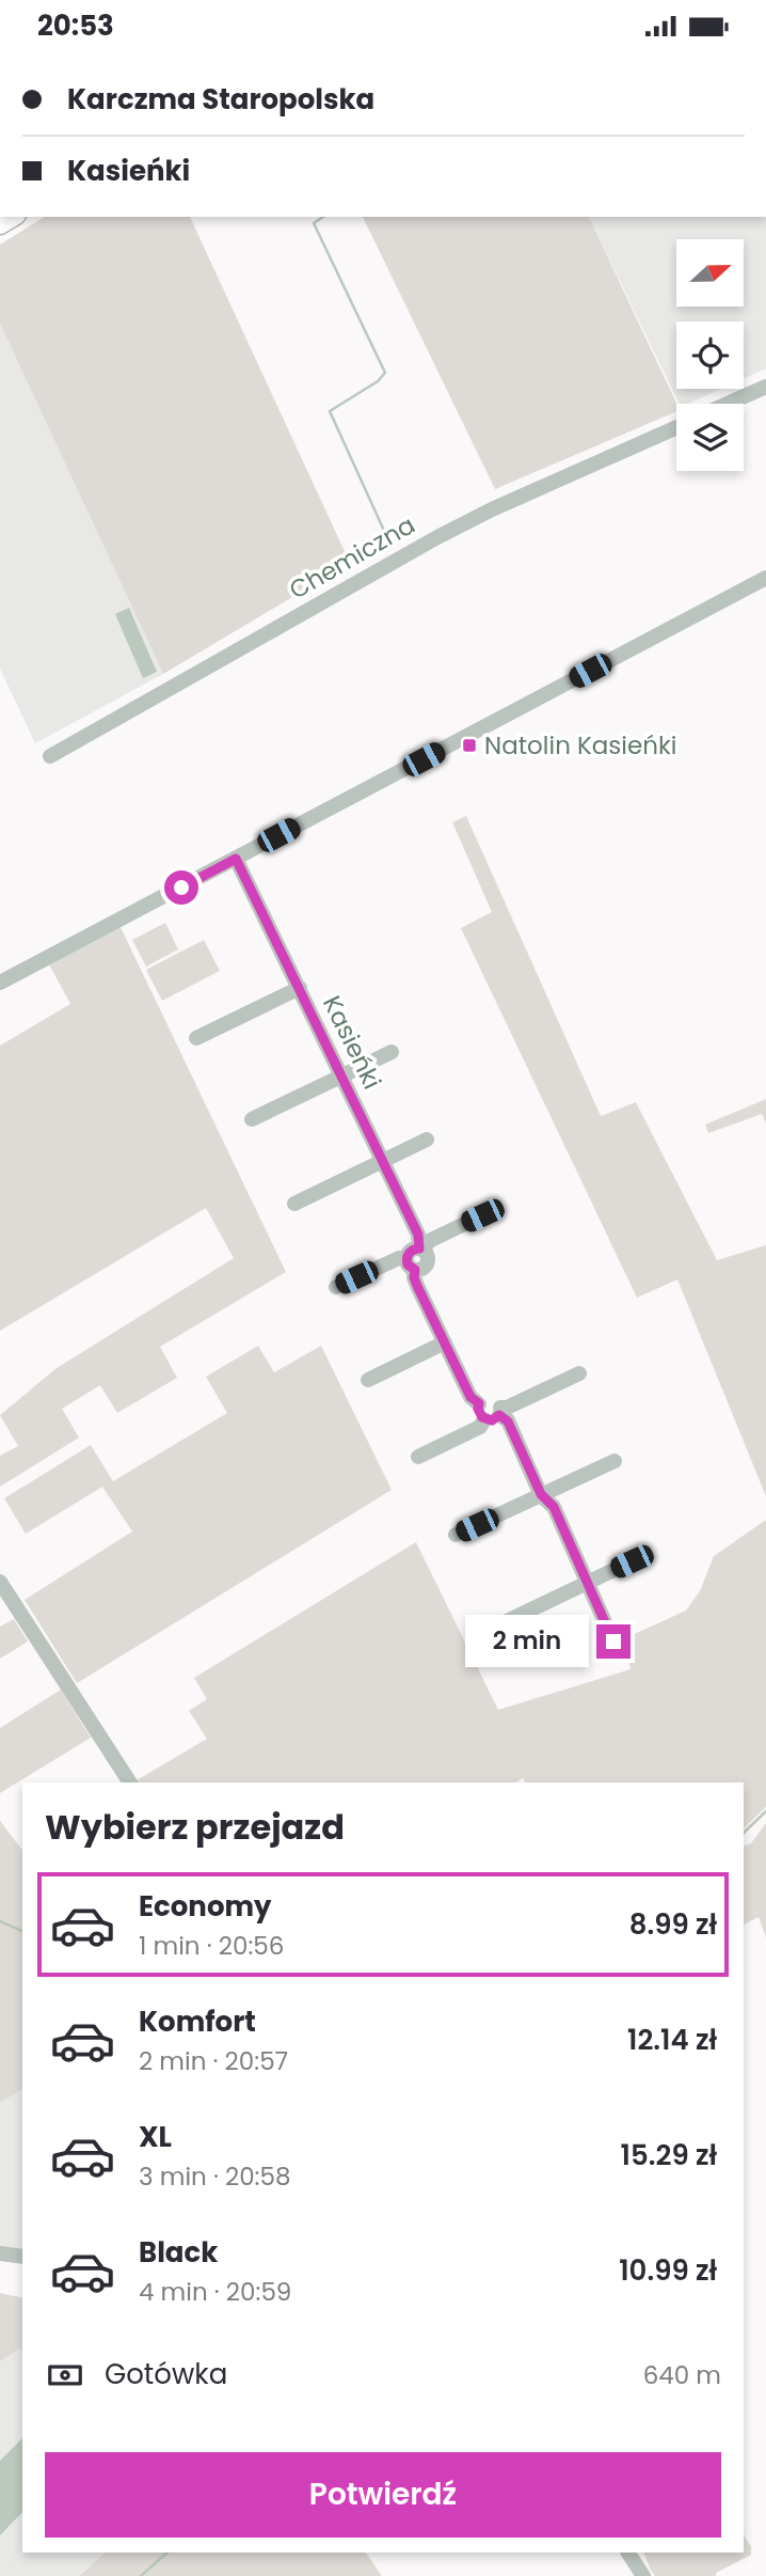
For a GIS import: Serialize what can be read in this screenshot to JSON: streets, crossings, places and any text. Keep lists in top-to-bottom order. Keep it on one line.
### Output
{"streets":{"street":["Chemiczna","Kasieńki"]},"places":{"transit":["Natolin Kasieńki"]},"north":"right","page":{"status":"20:53","banner":["Karczma Staropolska","Kasieńki"],"bubble":"2 min","heading":"Wybierz przejazd","list":[{"name":"Economy","note":"1 min · 20:56","value":"8.99 zł"},{"name":"Komfort","note":"2 min · 20:57","value":"12.14 zł"},{"name":"XL","note":"3 min · 20:58","value":"15.29 zł"},{"name":"Black","note":"4 min · 20:59","value":"10.99 zł"}],"pay":["Gotówka","640 m"],"buttons":"Potwierdź"}}
